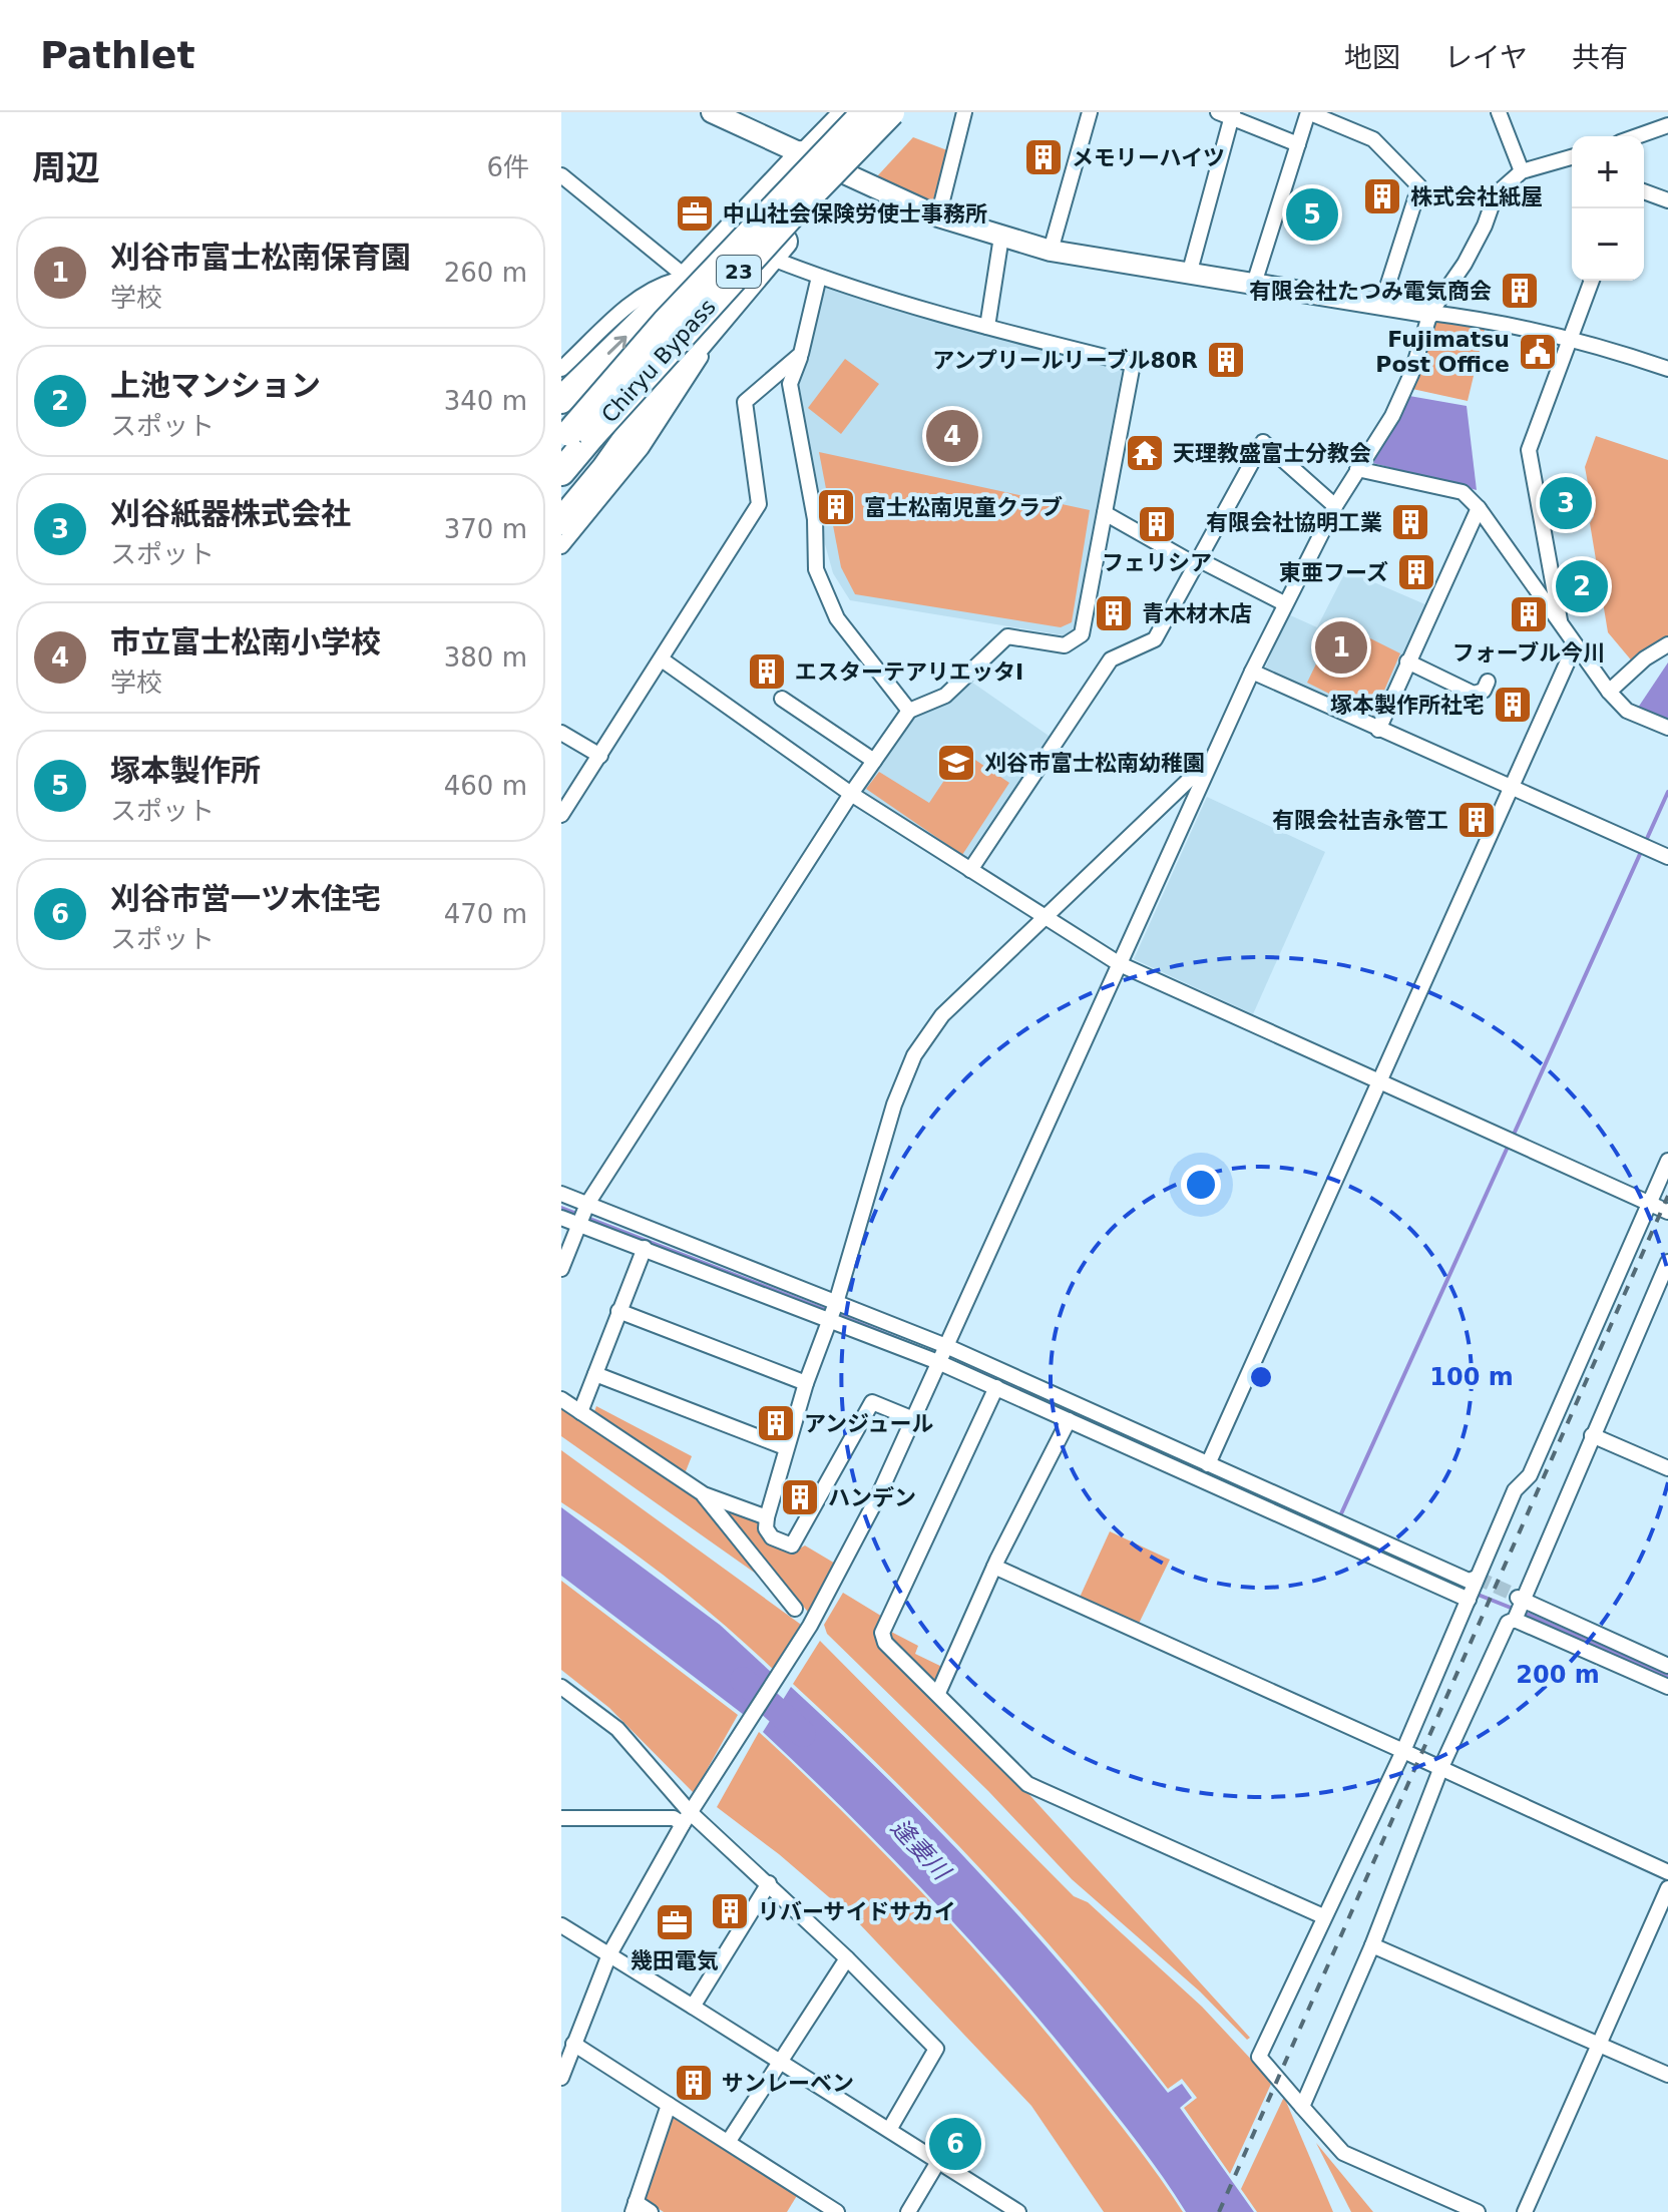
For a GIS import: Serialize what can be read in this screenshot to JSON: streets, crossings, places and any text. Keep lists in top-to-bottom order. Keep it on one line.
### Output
{"streets":{"highway":["23","Chiryu Bypass"]},"water":["逢妻川"],"places":{"building":["メモリーハイツ","株式会社紙屋","有限会社たつみ電気商会","アンプリールリーブル80R","富士松南児童クラブ","有限会社協明工業","フェリシア","東亜フーズ","青木材木店","フォーブル今川","エスターテアリエッタⅠ","塚本製作所社宅","有限会社吉永管工","アンジュール","ハンデン","リバーサイドサカイ","サンレーベン"],"office":["中山社会保険労使士事務所","幾田電気"],"public building":["Fujimatsu Post Office"],"temple":["天理教盛富士分教会"],"school or university":["刈谷市富士松南幼稚園"]},"page":{"header":"Pathlet","nav":["地図","レイヤ","共有"],"heading":["周辺","6件"],"map_buttons":["+","−"],"pins":["5","4","3","2","1","6"],"list":[{"mark":"1","name":"刈谷市富士松南保育園","note":"学校","value":"260 m"},{"mark":"2","name":"上池マンション","note":"スポット","value":"340 m"},{"mark":"3","name":"刈谷紙器株式会社","note":"スポット","value":"370 m"},{"mark":"4","name":"市立富士松南小学校","note":"学校","value":"380 m"},{"mark":"5","name":"塚本製作所","note":"スポット","value":"460 m"},{"mark":"6","name":"刈谷市営一ツ木住宅","note":"スポット","value":"470 m"}]},"rings":["100 m","200 m"]}
